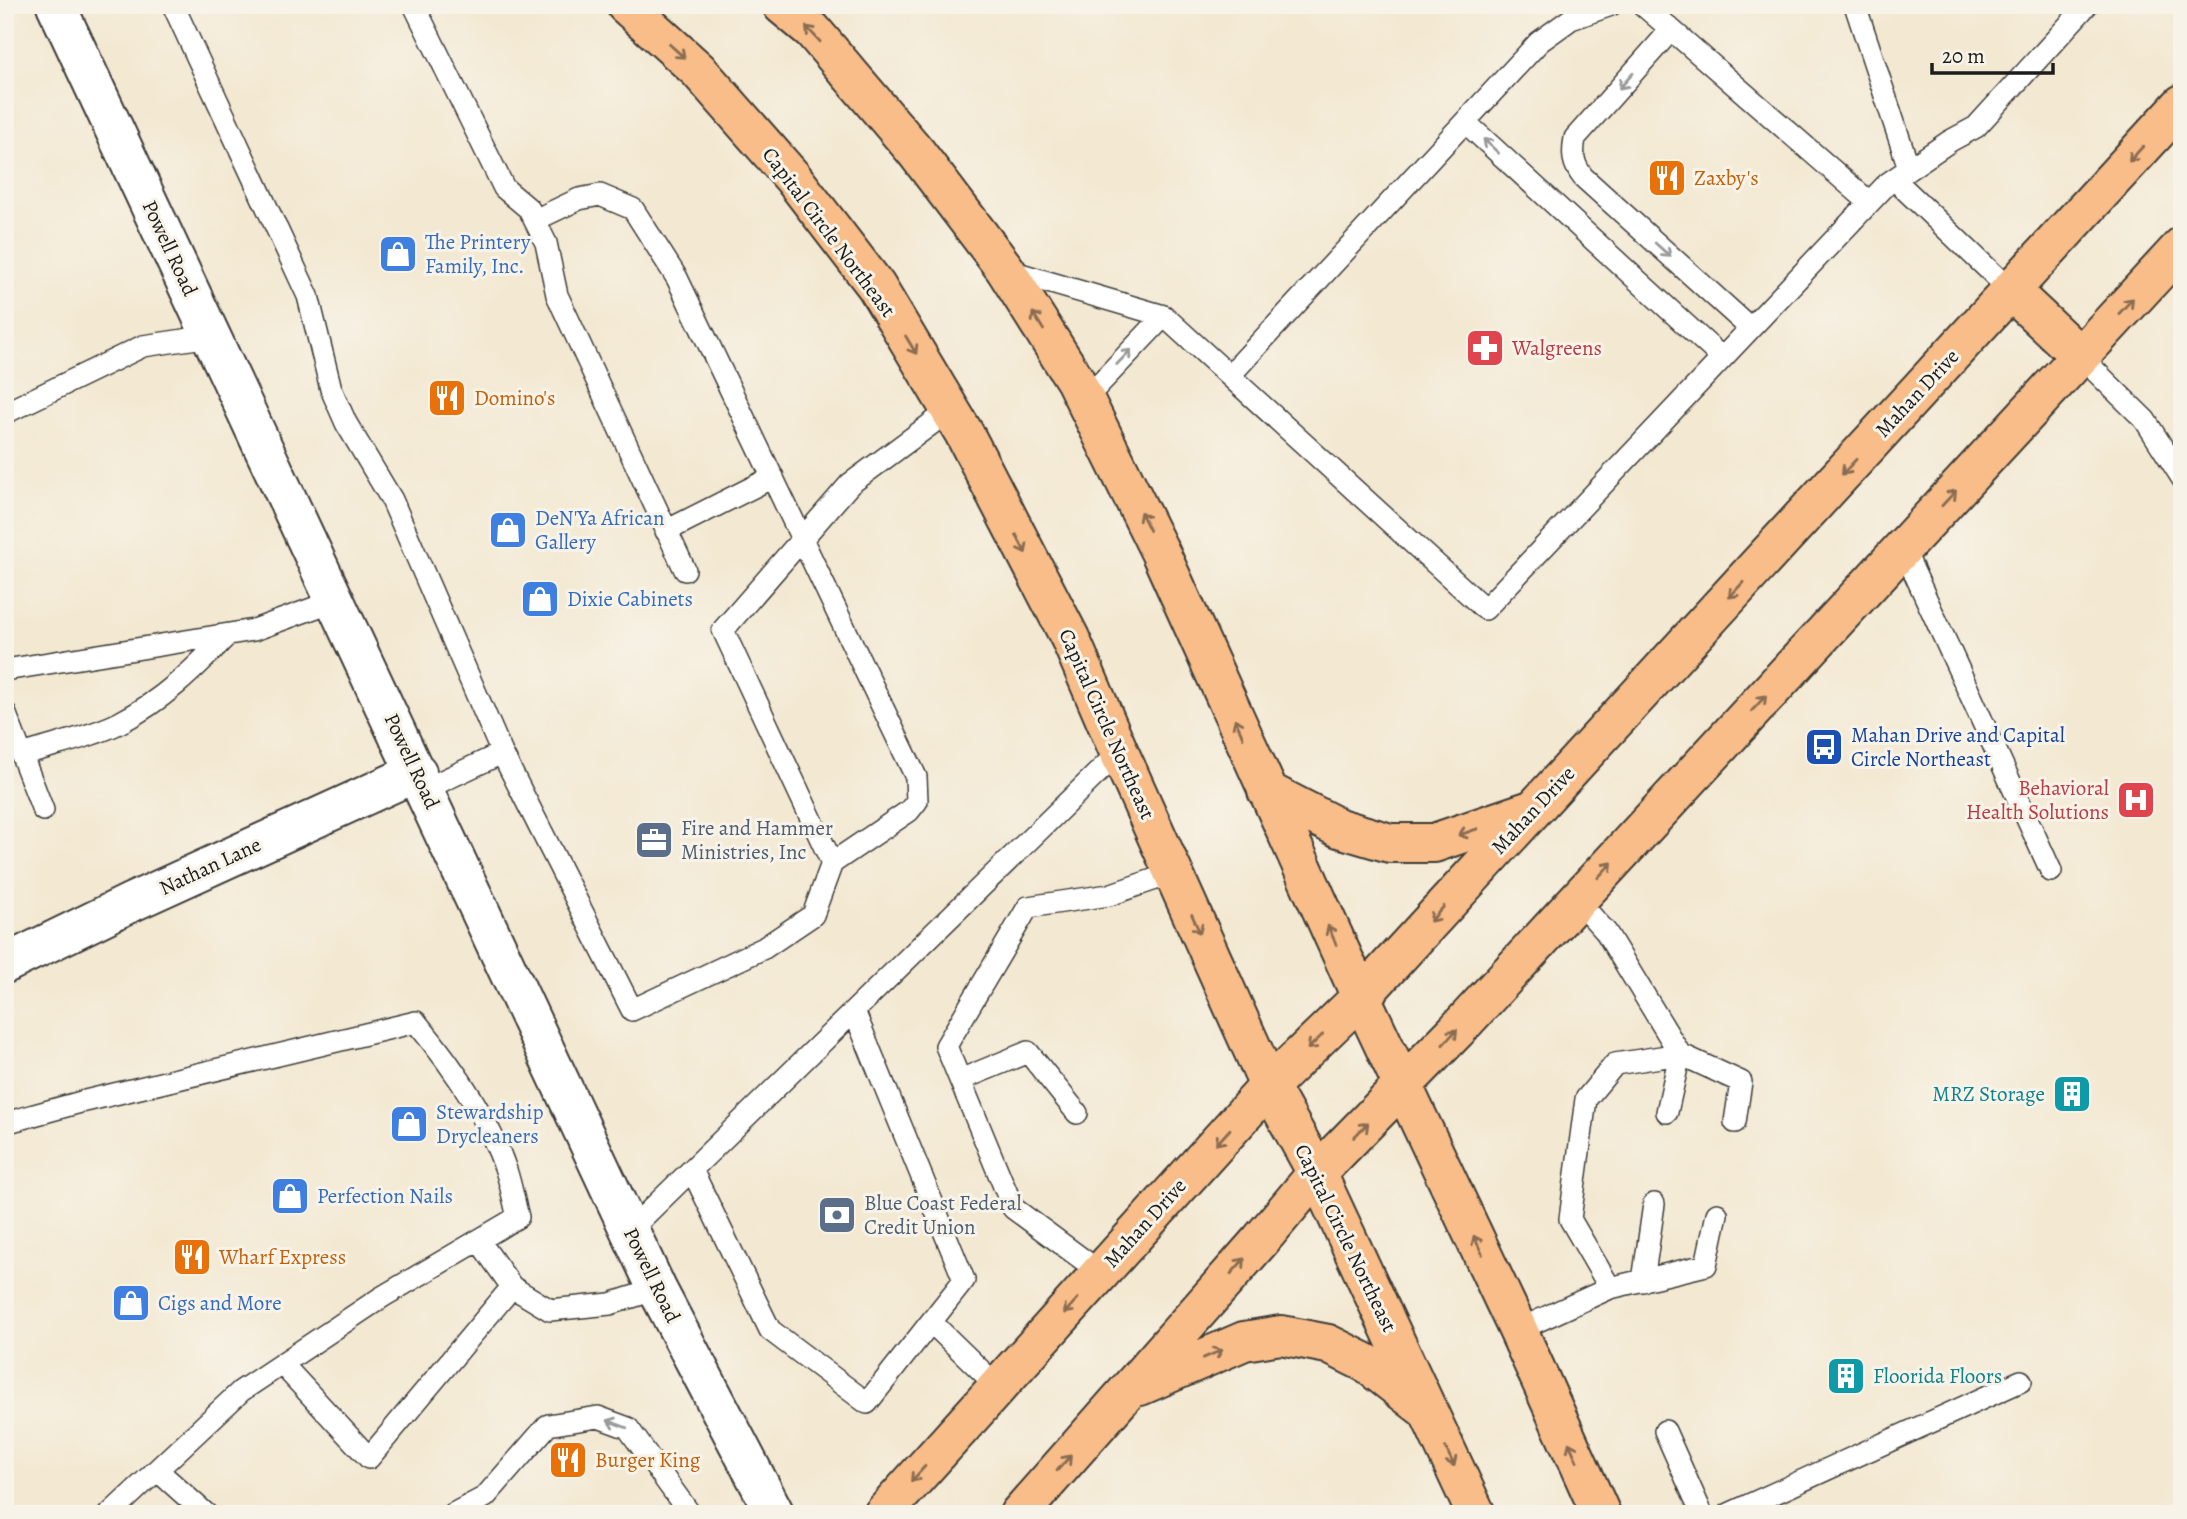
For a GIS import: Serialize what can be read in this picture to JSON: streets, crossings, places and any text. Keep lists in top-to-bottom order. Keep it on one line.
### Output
{"streets":{"main road":["Capital Circle Northeast","Mahan Drive"],"street":["Powell Road","Nathan Lane"]},"crossings":[["Capital Circle Northeast","Mahan Drive"],["Powell Road","Nathan Lane"]],"places":{"restaurant":["Zaxby's","Domino's","Wharf Express","Burger King"],"shop":["The Printery Family, Inc.","DeN'Ya African Gallery","Dixie Cabinets","Stewardship Drycleaners","Perfection Nails","Cigs and More"],"pharmacy":["Walgreens"],"bus stop":["Mahan Drive and Capital Circle Northeast"],"hospital":["Behavioral Health Solutions"],"office":["Fire and Hammer Ministries, Inc"],"building":["MRZ Storage","Floorida Floors"],"bank":["Blue Coast Federal Credit Union"]},"scale_bar":"20 m"}
